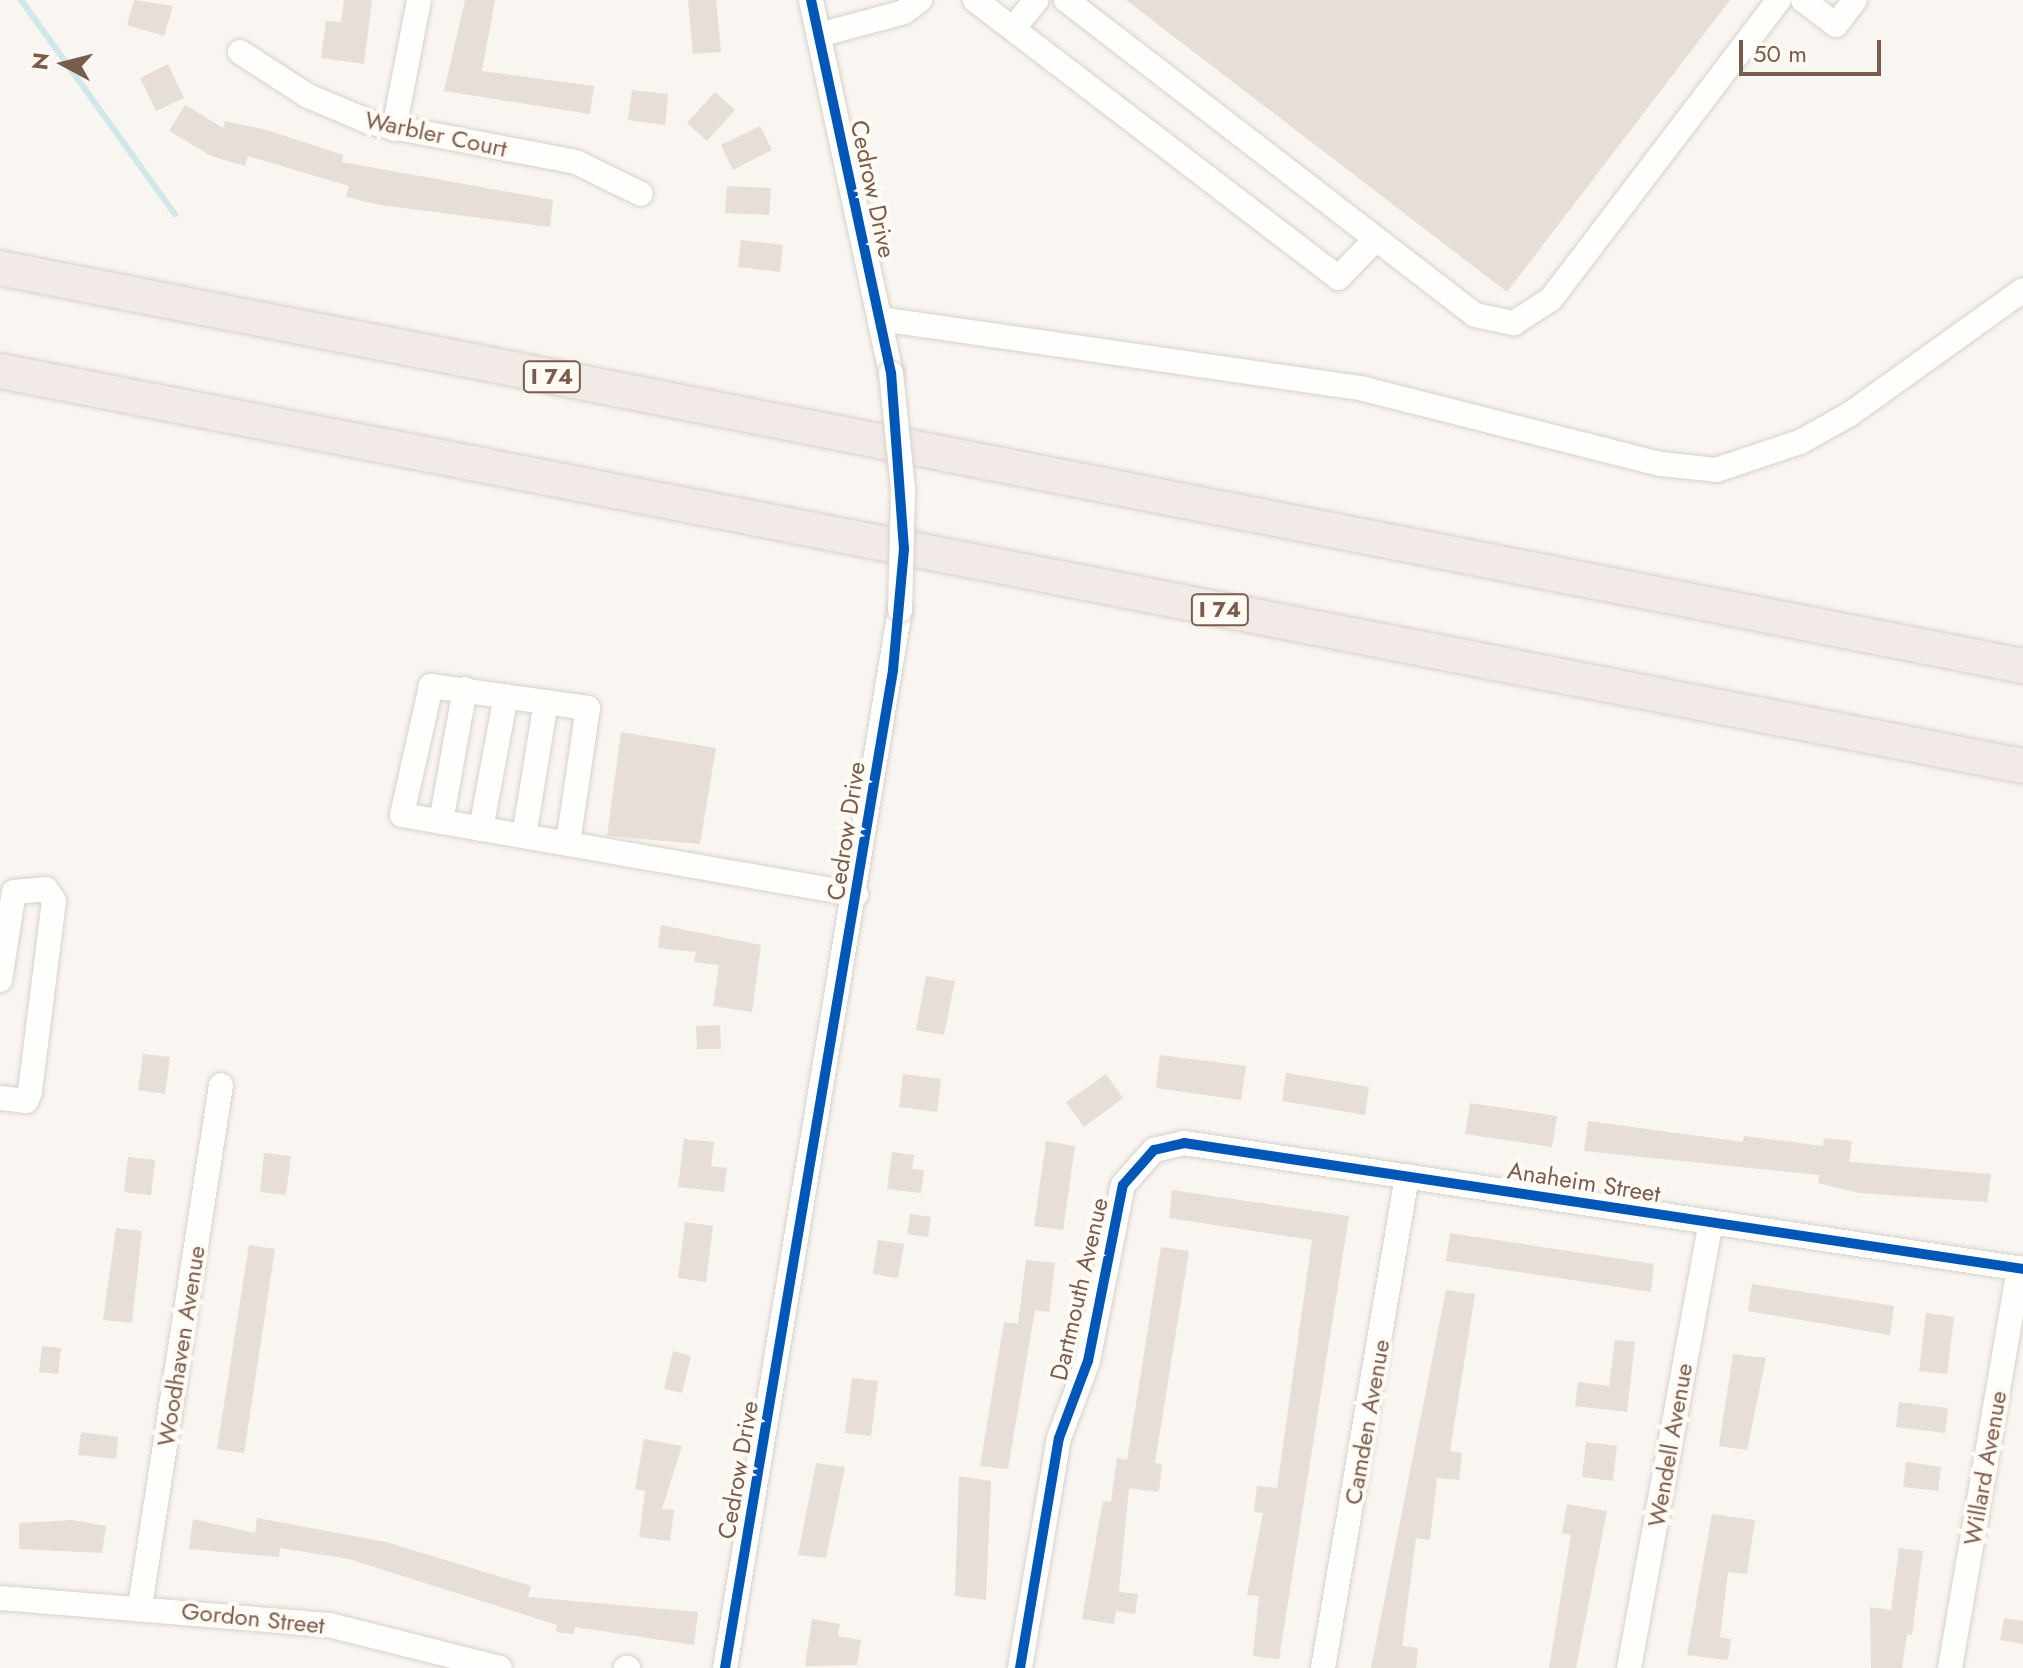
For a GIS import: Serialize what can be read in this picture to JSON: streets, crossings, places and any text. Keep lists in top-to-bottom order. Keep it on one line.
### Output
{"streets":{"highway":["I 74"],"street":["Warbler Court","Cedrow Drive","Anaheim Street","Dartmouth Avenue","Woodhaven Avenue","Camden Avenue","Wendell Avenue","Willard Avenue","Gordon Street"]},"crossings":[["Anaheim Street","Dartmouth Avenue"],["Anaheim Street","Camden Avenue"],["Anaheim Street","Wendell Avenue"],["Anaheim Street","Willard Avenue"],["Woodhaven Avenue","Gordon Street"]],"scale_bar":"50 m","north":"left"}
